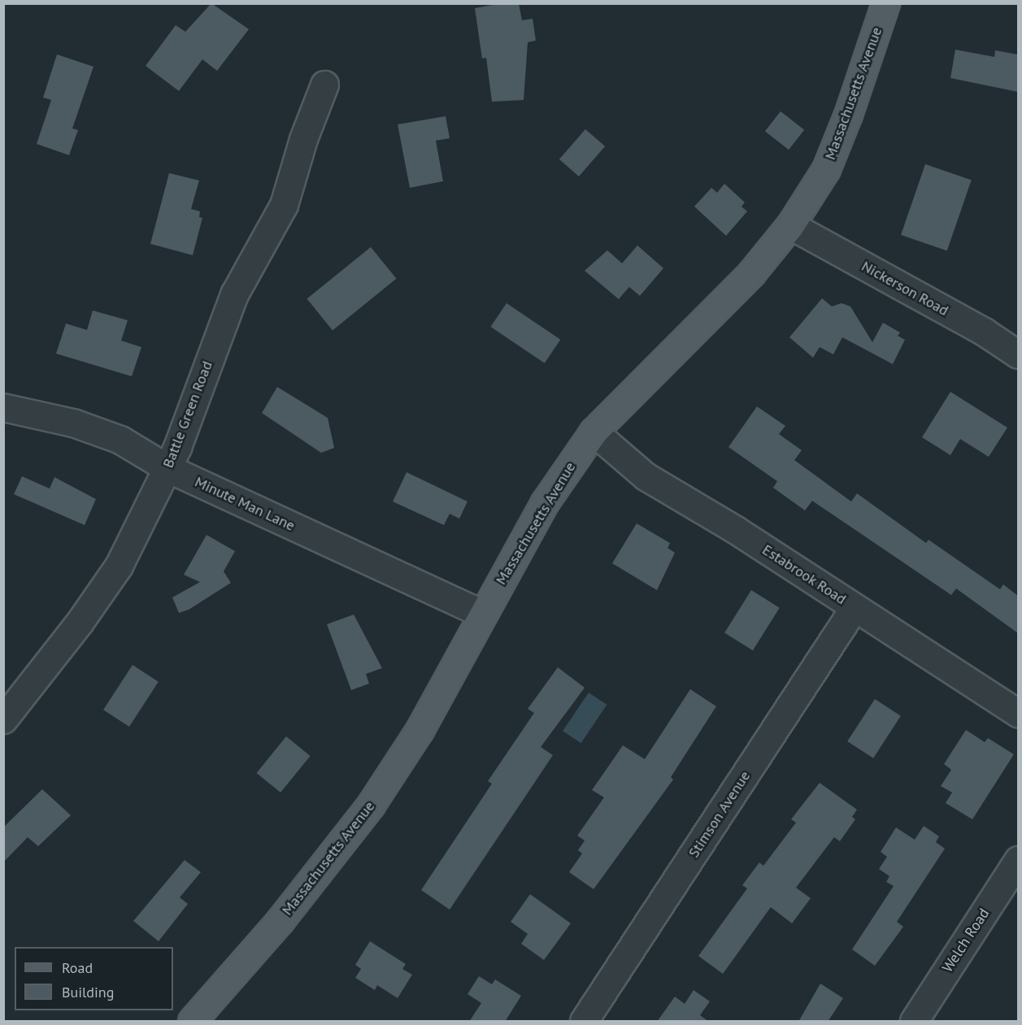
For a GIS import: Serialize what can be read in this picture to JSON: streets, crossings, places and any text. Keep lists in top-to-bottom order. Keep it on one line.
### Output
{"streets":{"main road":["Massachusetts Avenue"],"street":["Nickerson Road","Battle Green Road","Minute Man Lane","Estabrook Road","Stimson Avenue","Welch Road"]},"crossings":[["Massachusetts Avenue","Nickerson Road"],["Massachusetts Avenue","Minute Man Lane"],["Massachusetts Avenue","Estabrook Road"],["Battle Green Road","Minute Man Lane"],["Estabrook Road","Stimson Avenue"]],"legend":["Road","Building"]}
